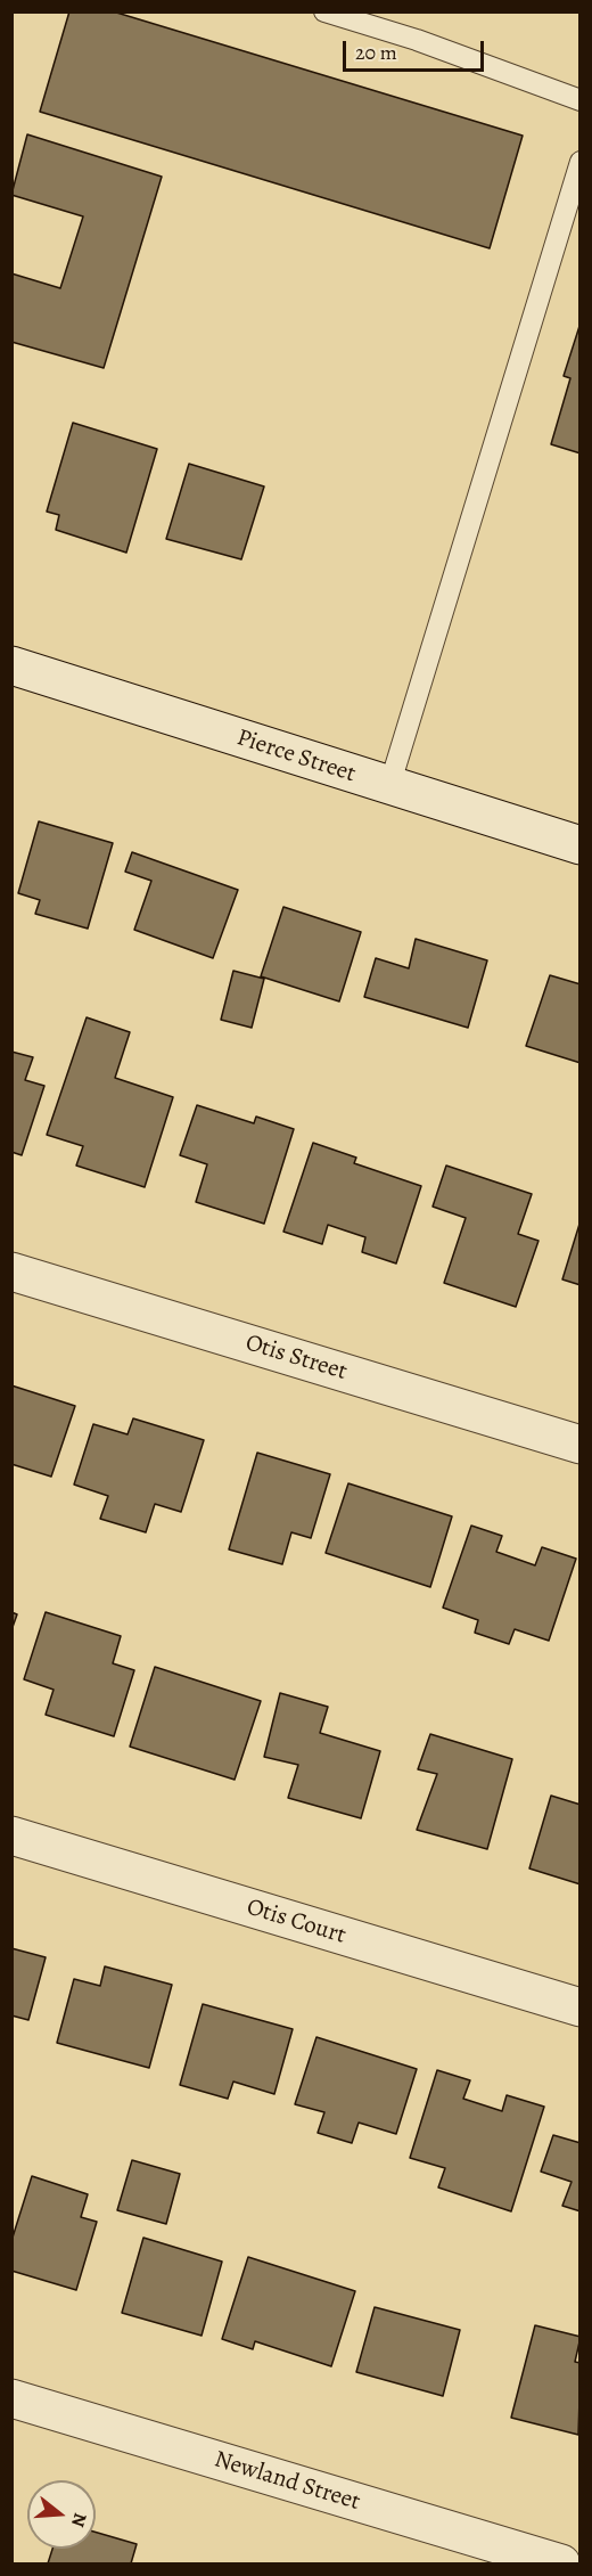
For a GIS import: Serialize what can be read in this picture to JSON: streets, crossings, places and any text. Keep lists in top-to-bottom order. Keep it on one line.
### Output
{"streets":{"street":["Pierce Street","Otis Street","Otis Court","Newland Street"]},"scale_bar":"20 m","north":"right"}
